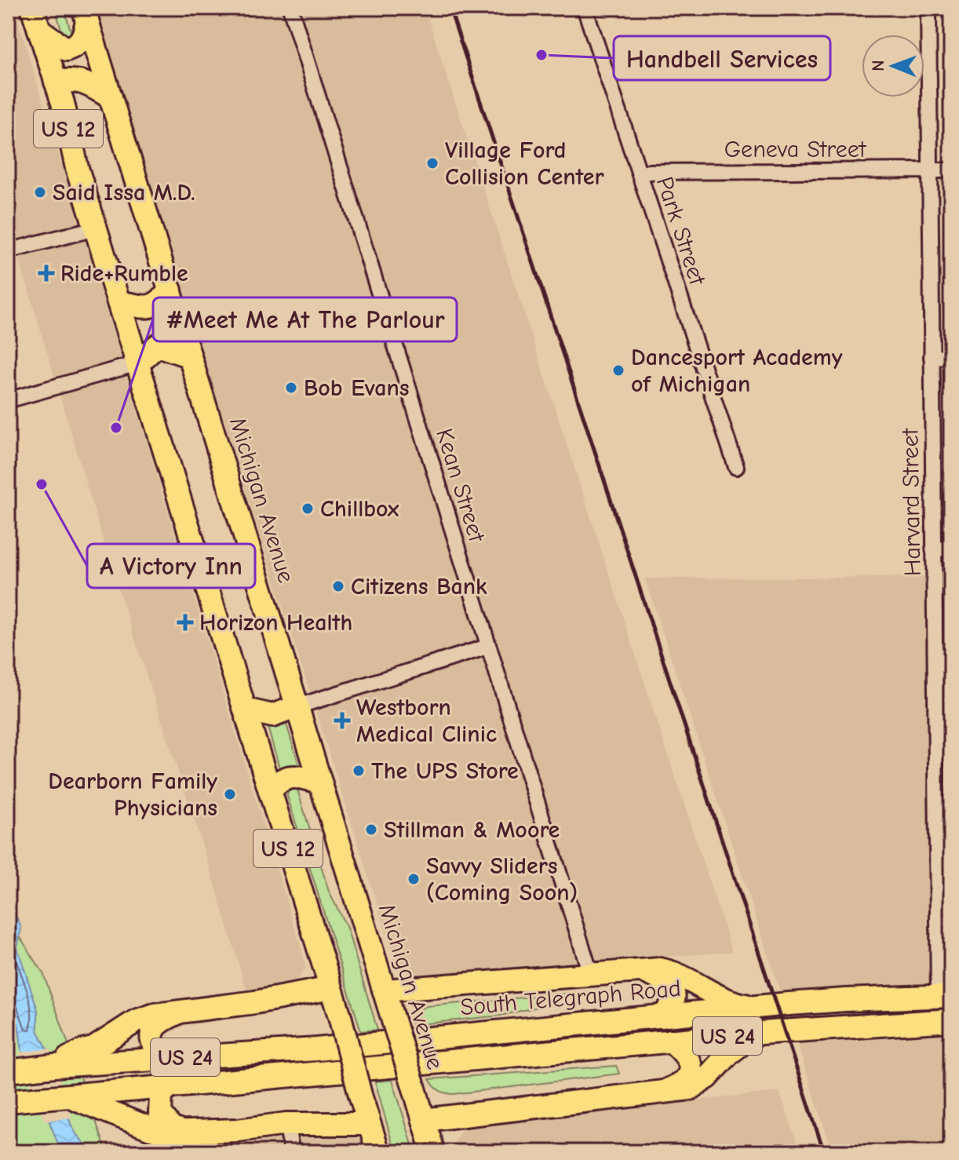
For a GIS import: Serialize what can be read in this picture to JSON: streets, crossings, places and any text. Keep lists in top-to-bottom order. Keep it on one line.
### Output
{"streets":{"main road":["US 12","Michigan Avenue","South Telegraph Road","US 24"],"street":["Geneva Street","Park Street","Kean Street","Harvard Street"]},"crossings":[["Geneva Street","Park Street"],["Geneva Street","Harvard Street"],["Harvard Street","South Telegraph Road"]],"places":{"other":["Handbell Services","Village Ford Collision Center","Said Issa M.D.","Dancesport Academy of Michigan","Bob Evans","#Meet Me At The Parlour","A Victory Inn","Chillbox","Citizens Bank","The UPS Store","Dearborn Family Physicians","Stillman & Moore","Savvy Sliders (Coming Soon)"],"health":["Ride+Rumble","Horizon Health","Westborn Medical Clinic"]},"north":"left"}
